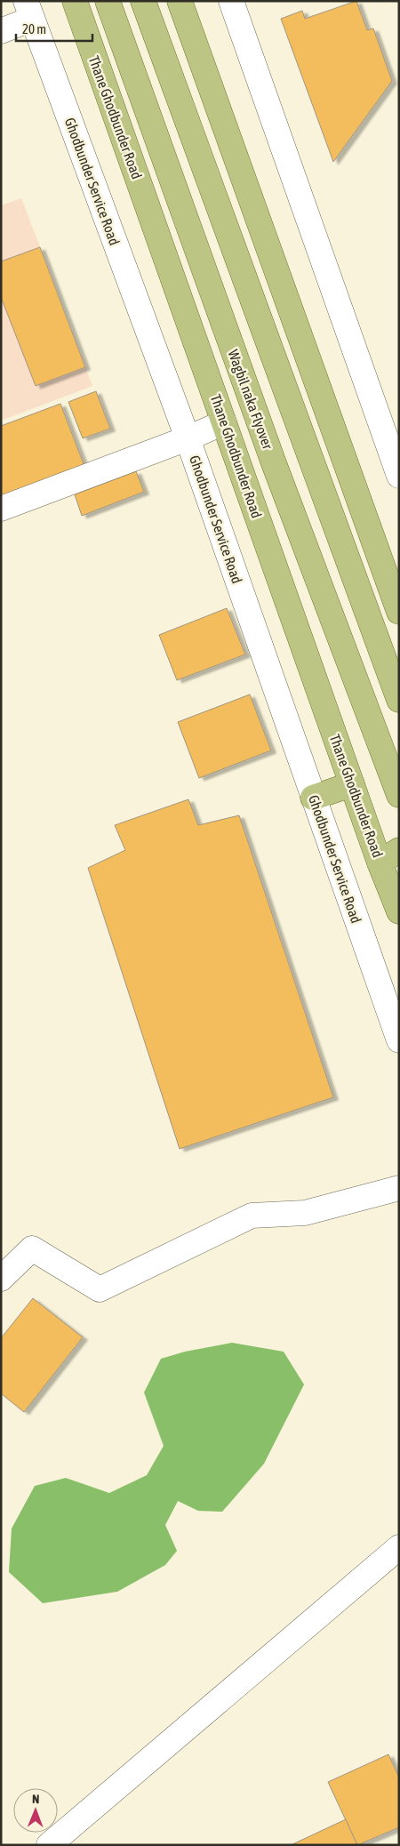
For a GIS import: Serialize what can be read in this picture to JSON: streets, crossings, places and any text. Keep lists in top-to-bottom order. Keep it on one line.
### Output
{"streets":{"main road":["Thane Ghodbunder Road","Wagbil naka Flyover"],"street":["Ghodbunder Service Road"]},"scale_bar":"20 m","north":"top"}
